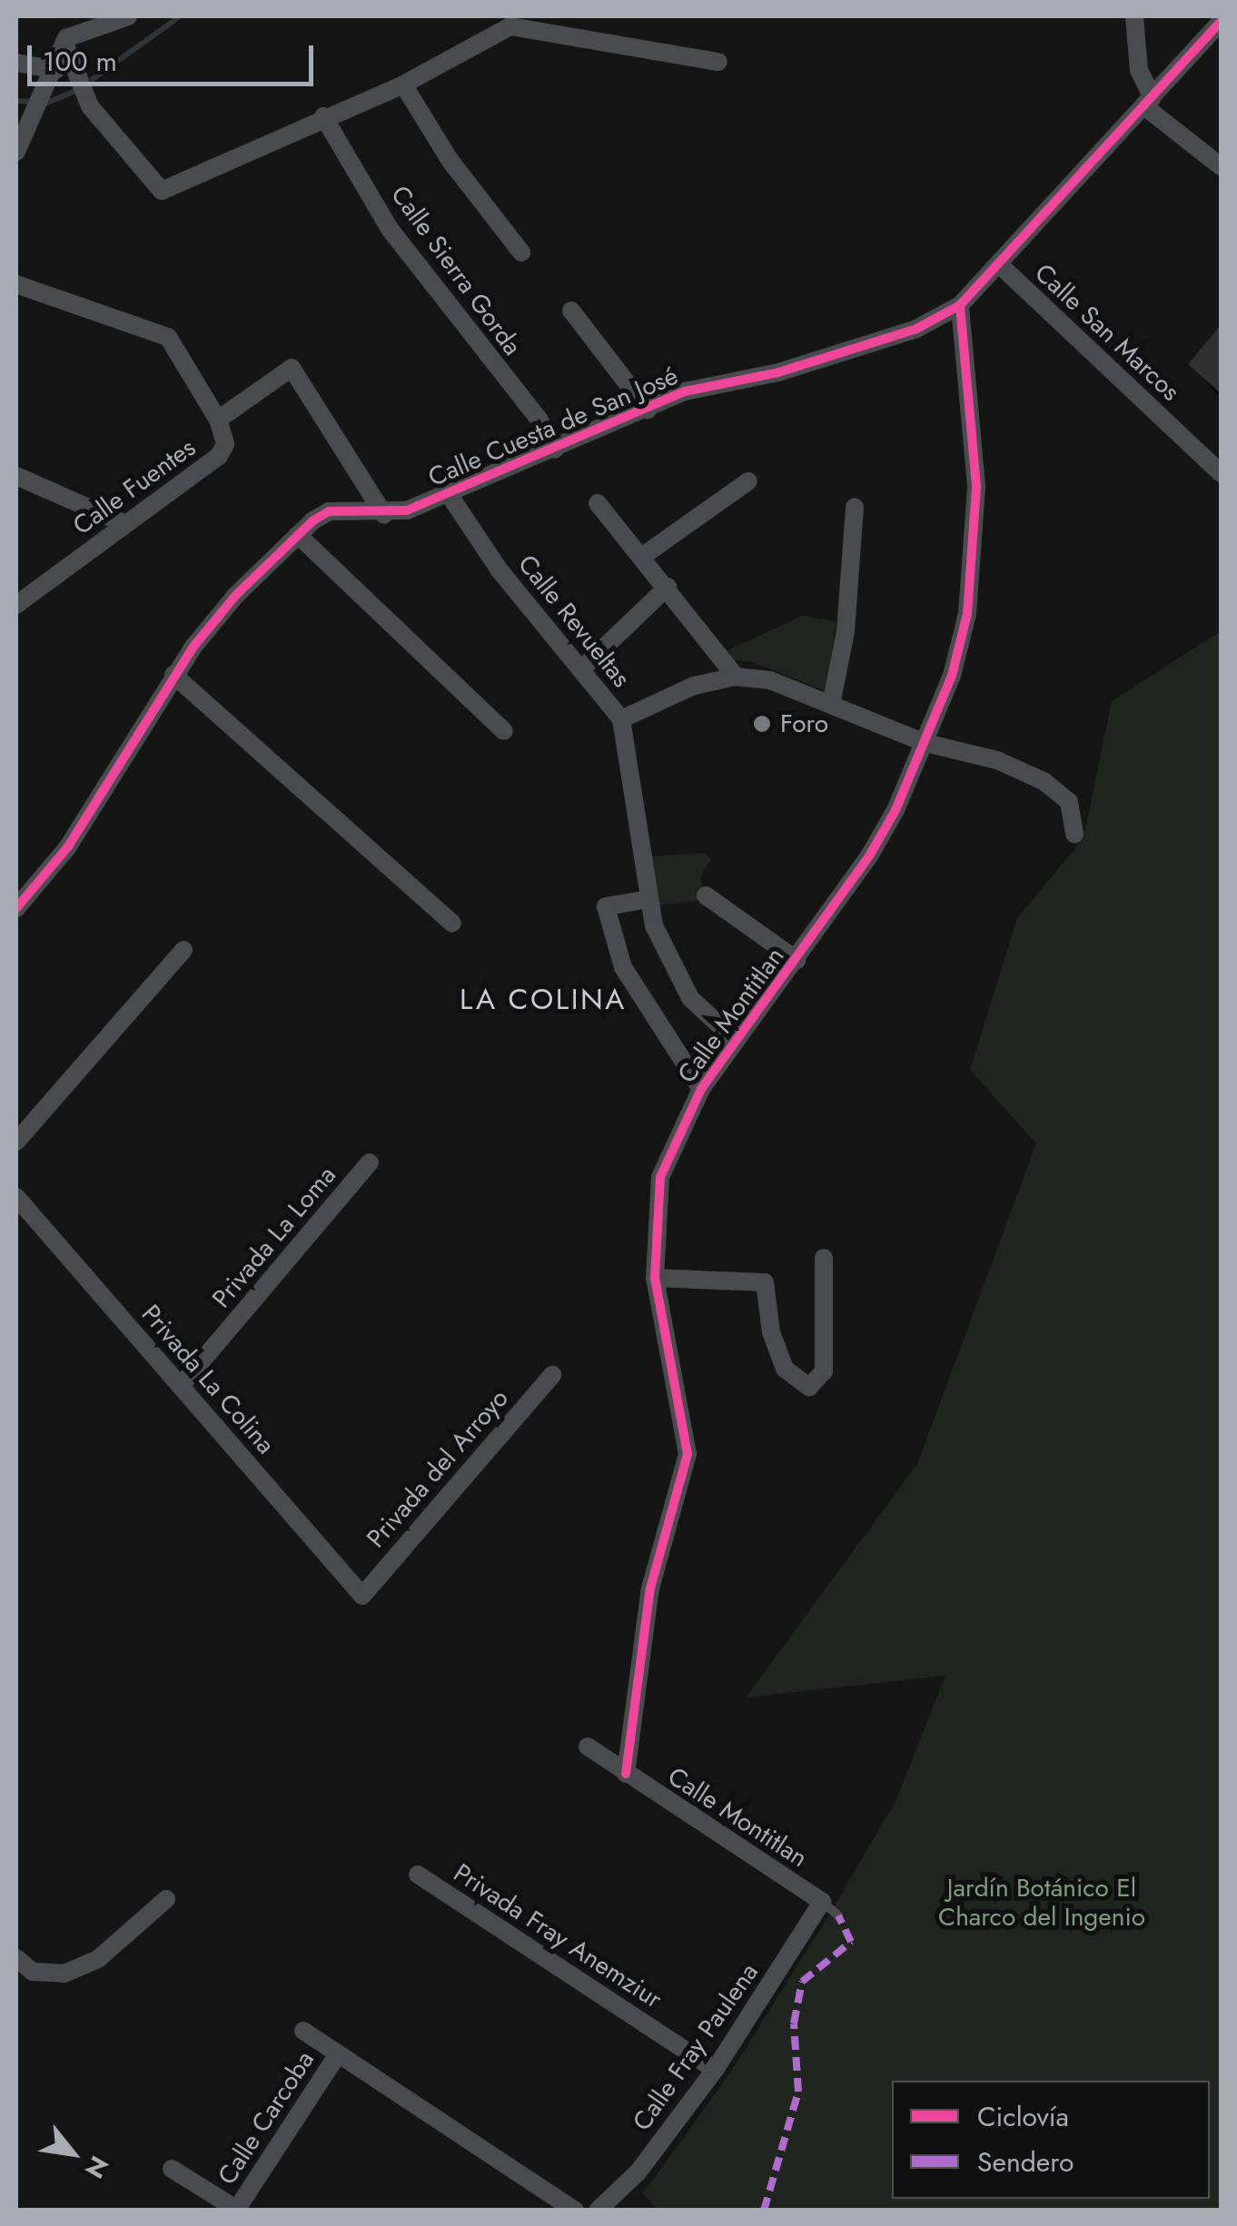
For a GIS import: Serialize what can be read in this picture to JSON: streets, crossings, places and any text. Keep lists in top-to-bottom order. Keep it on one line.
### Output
{"streets":{"street":["Calle Sierra Gorda","Calle San Marcos","Calle Cuesta de San José","Calle Fuentes","Calle Revueltas","Calle Montitlan","Privada La Loma","Privada La Colina","Privada del Arroyo","Privada Fray Anemziur","Calle Fray Paulena","Calle Carcoba"]},"crossings":[["Calle Sierra Gorda","Calle Cuesta de San José"],["Calle San Marcos","Calle Cuesta de San José"],["Calle Cuesta de San José","Calle Revueltas"],["Calle Cuesta de San José","Calle Montitlan"],["Calle Revueltas","Calle Montitlan"],["Calle Montitlan","Calle Fray Paulena"],["Privada La Loma","Privada La Colina"],["Privada La Colina","Privada del Arroyo"],["Privada Fray Anemziur","Calle Fray Paulena"]],"districts":["LA COLINA"],"parks":["Jardín Botánico El Charco del Ingenio"],"places":["Foro"],"legend":["Ciclovía","Sendero"],"scale_bar":"100 m","north":"bottom right"}
